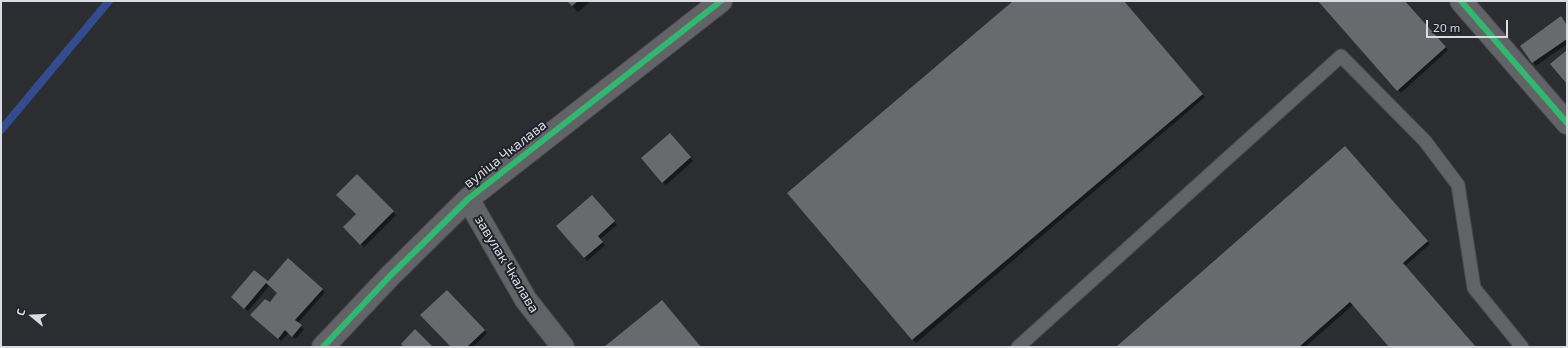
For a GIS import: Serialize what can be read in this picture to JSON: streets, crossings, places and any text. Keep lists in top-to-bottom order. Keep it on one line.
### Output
{"streets":{"street":["вуліца Чкалава","завулак Чкалава"]},"crossings":[["вуліца Чкалава","завулак Чкалава"]],"scale_bar":"20 m","north":"left"}
